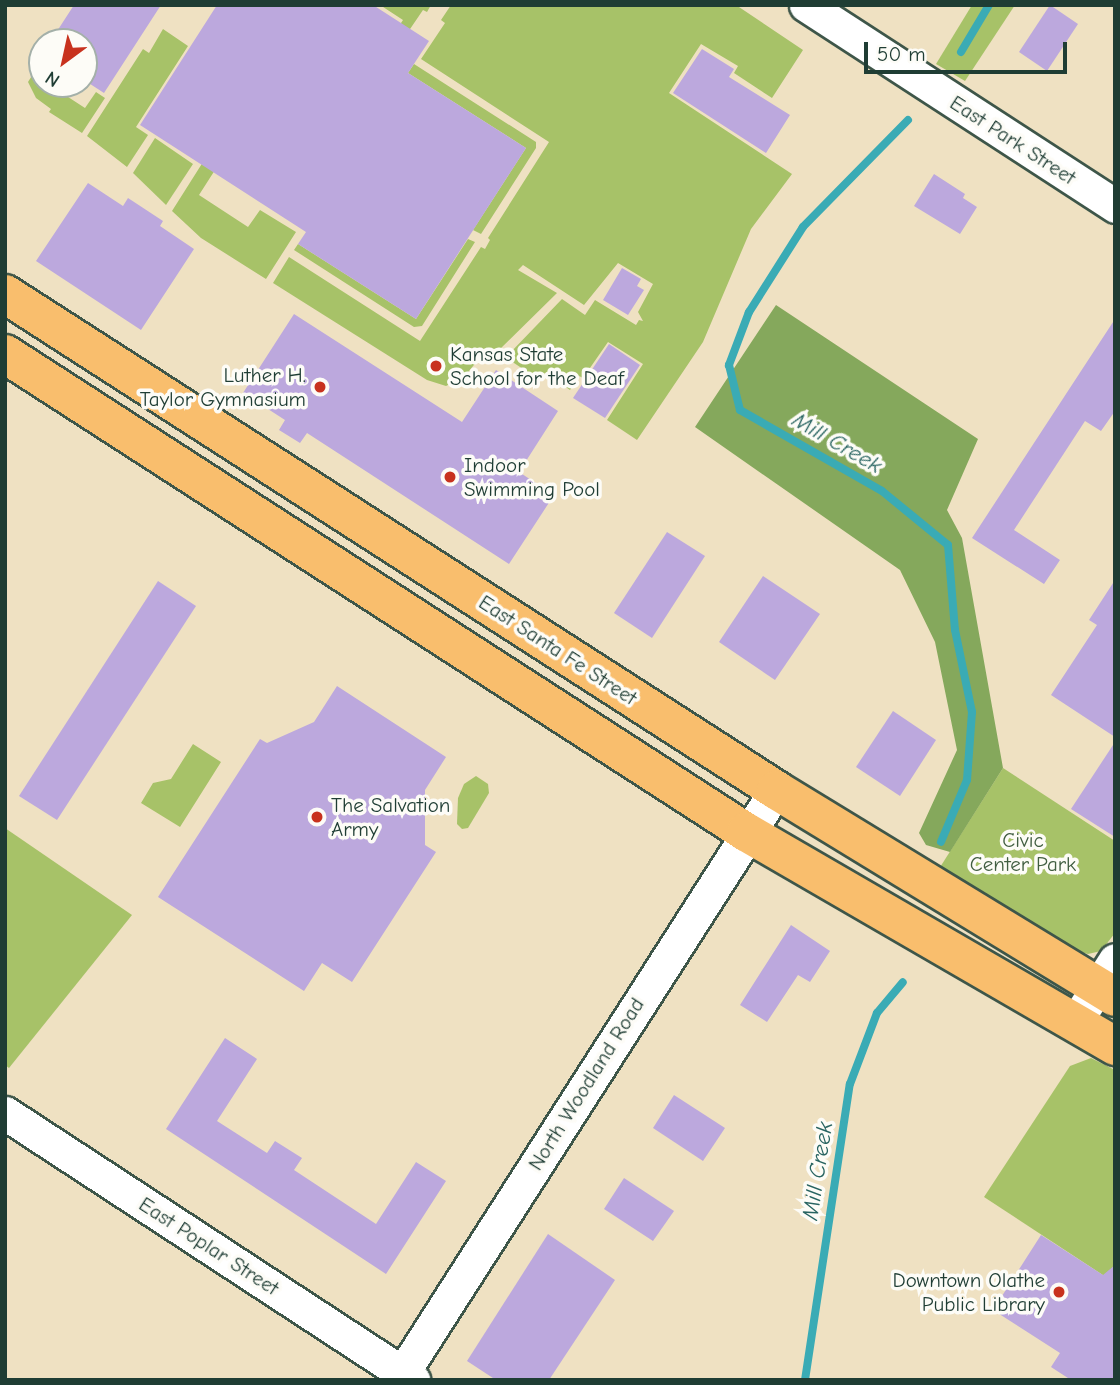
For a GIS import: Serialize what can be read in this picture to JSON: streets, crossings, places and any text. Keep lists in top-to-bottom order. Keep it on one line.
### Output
{"streets":{"main road":["East Santa Fe Street"],"street":["East Park Street","North Woodland Road","East Poplar Street"]},"crossings":[["East Santa Fe Street","North Woodland Road"],["North Woodland Road","East Poplar Street"]],"water":["Mill Creek"],"parks":["Civic Center Park"],"places":["Kansas State School for the Deaf","Luther H. Taylor Gymnasium","Indoor Swimming Pool","The Salvation Army","Downtown Olathe Public Library"],"scale_bar":"50 m","north":"bottom left"}
